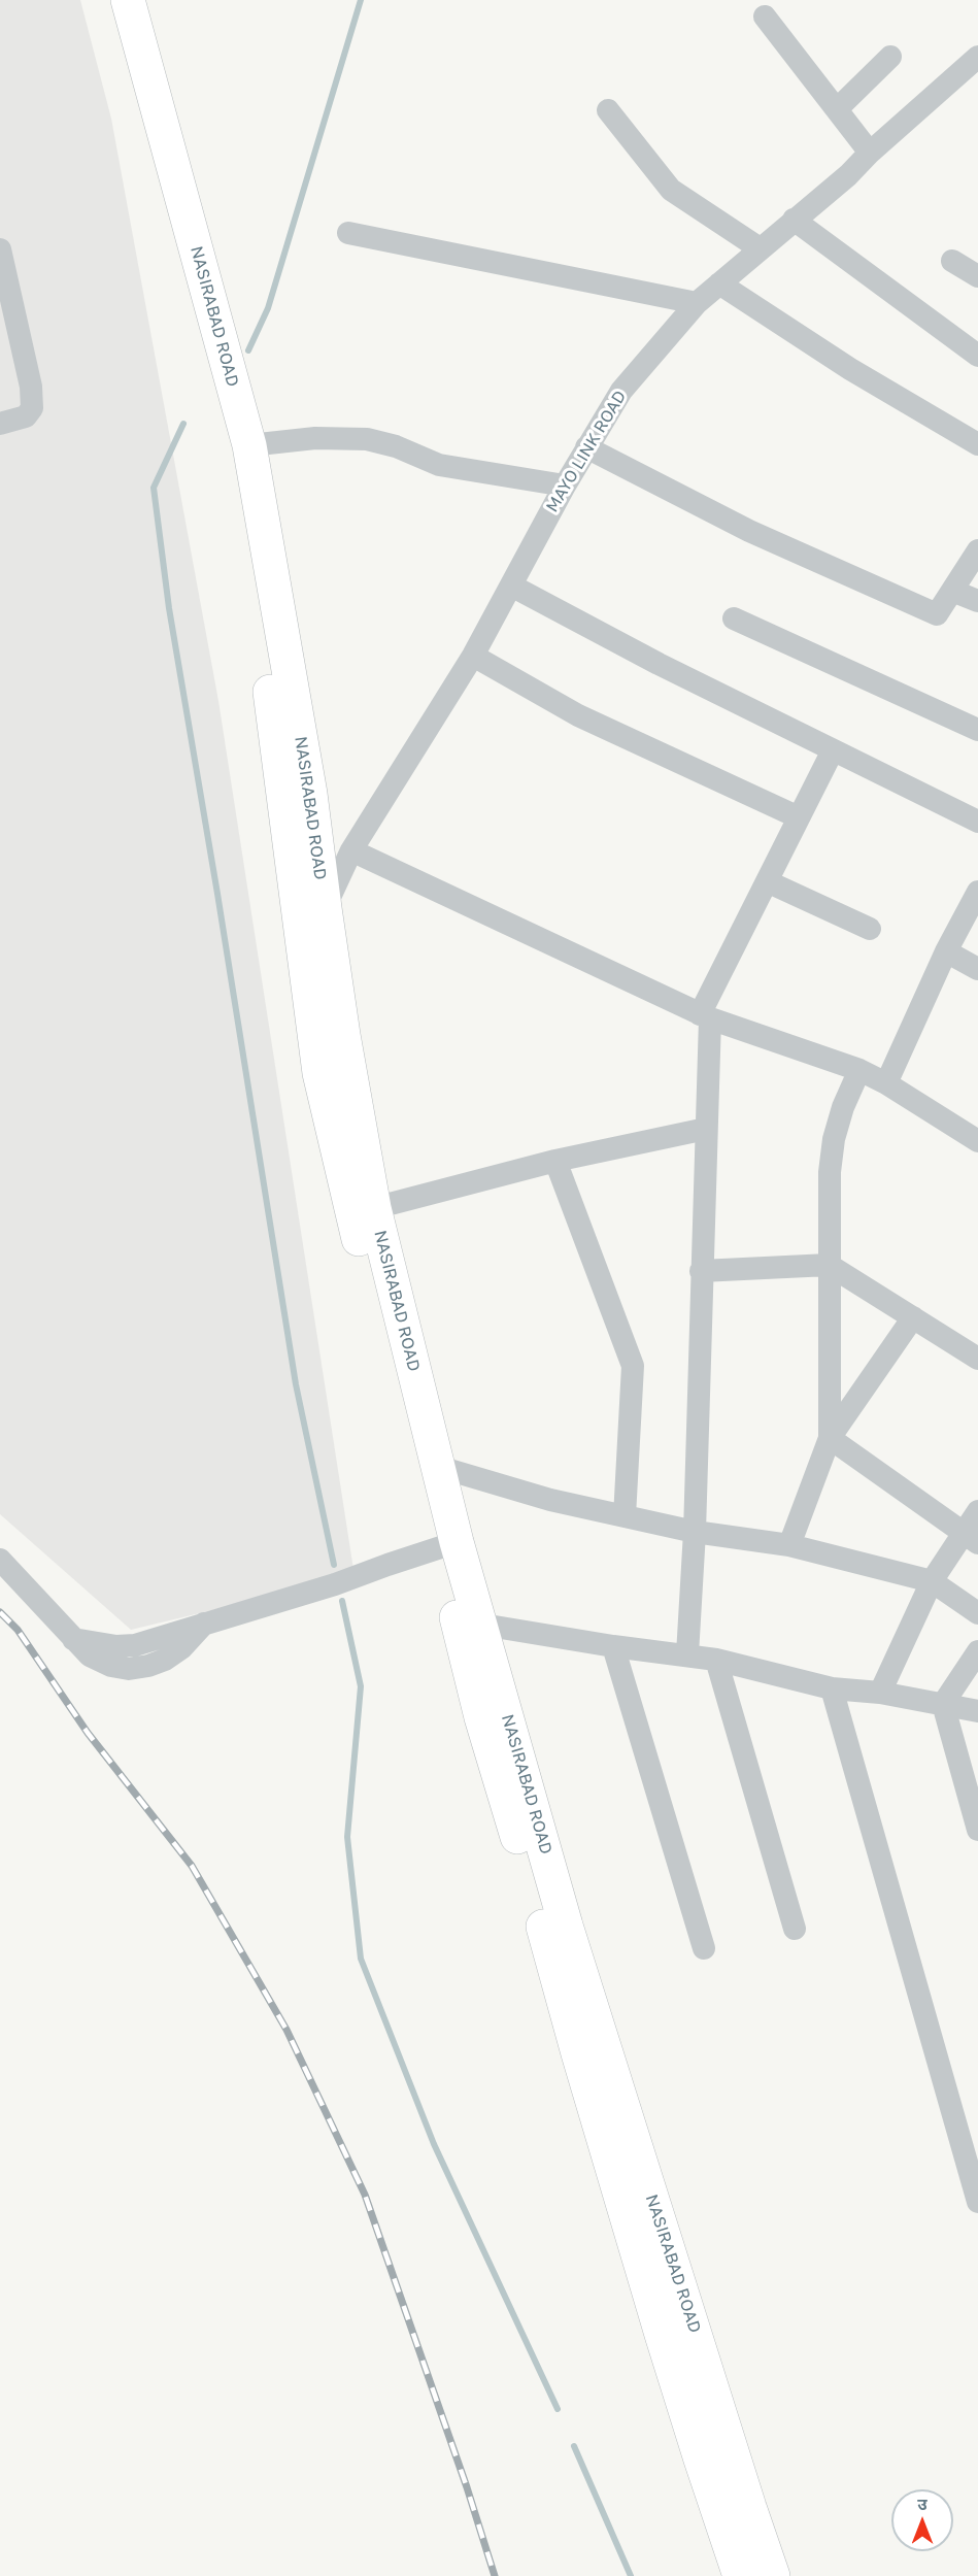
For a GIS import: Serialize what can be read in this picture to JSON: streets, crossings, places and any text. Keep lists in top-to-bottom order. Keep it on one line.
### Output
{"streets":{"highway":["NASIRABAD ROAD"],"street":["MAYO LINK ROAD"]},"crossings":[["NASIRABAD ROAD","MAYO LINK ROAD"]],"north":"top"}
